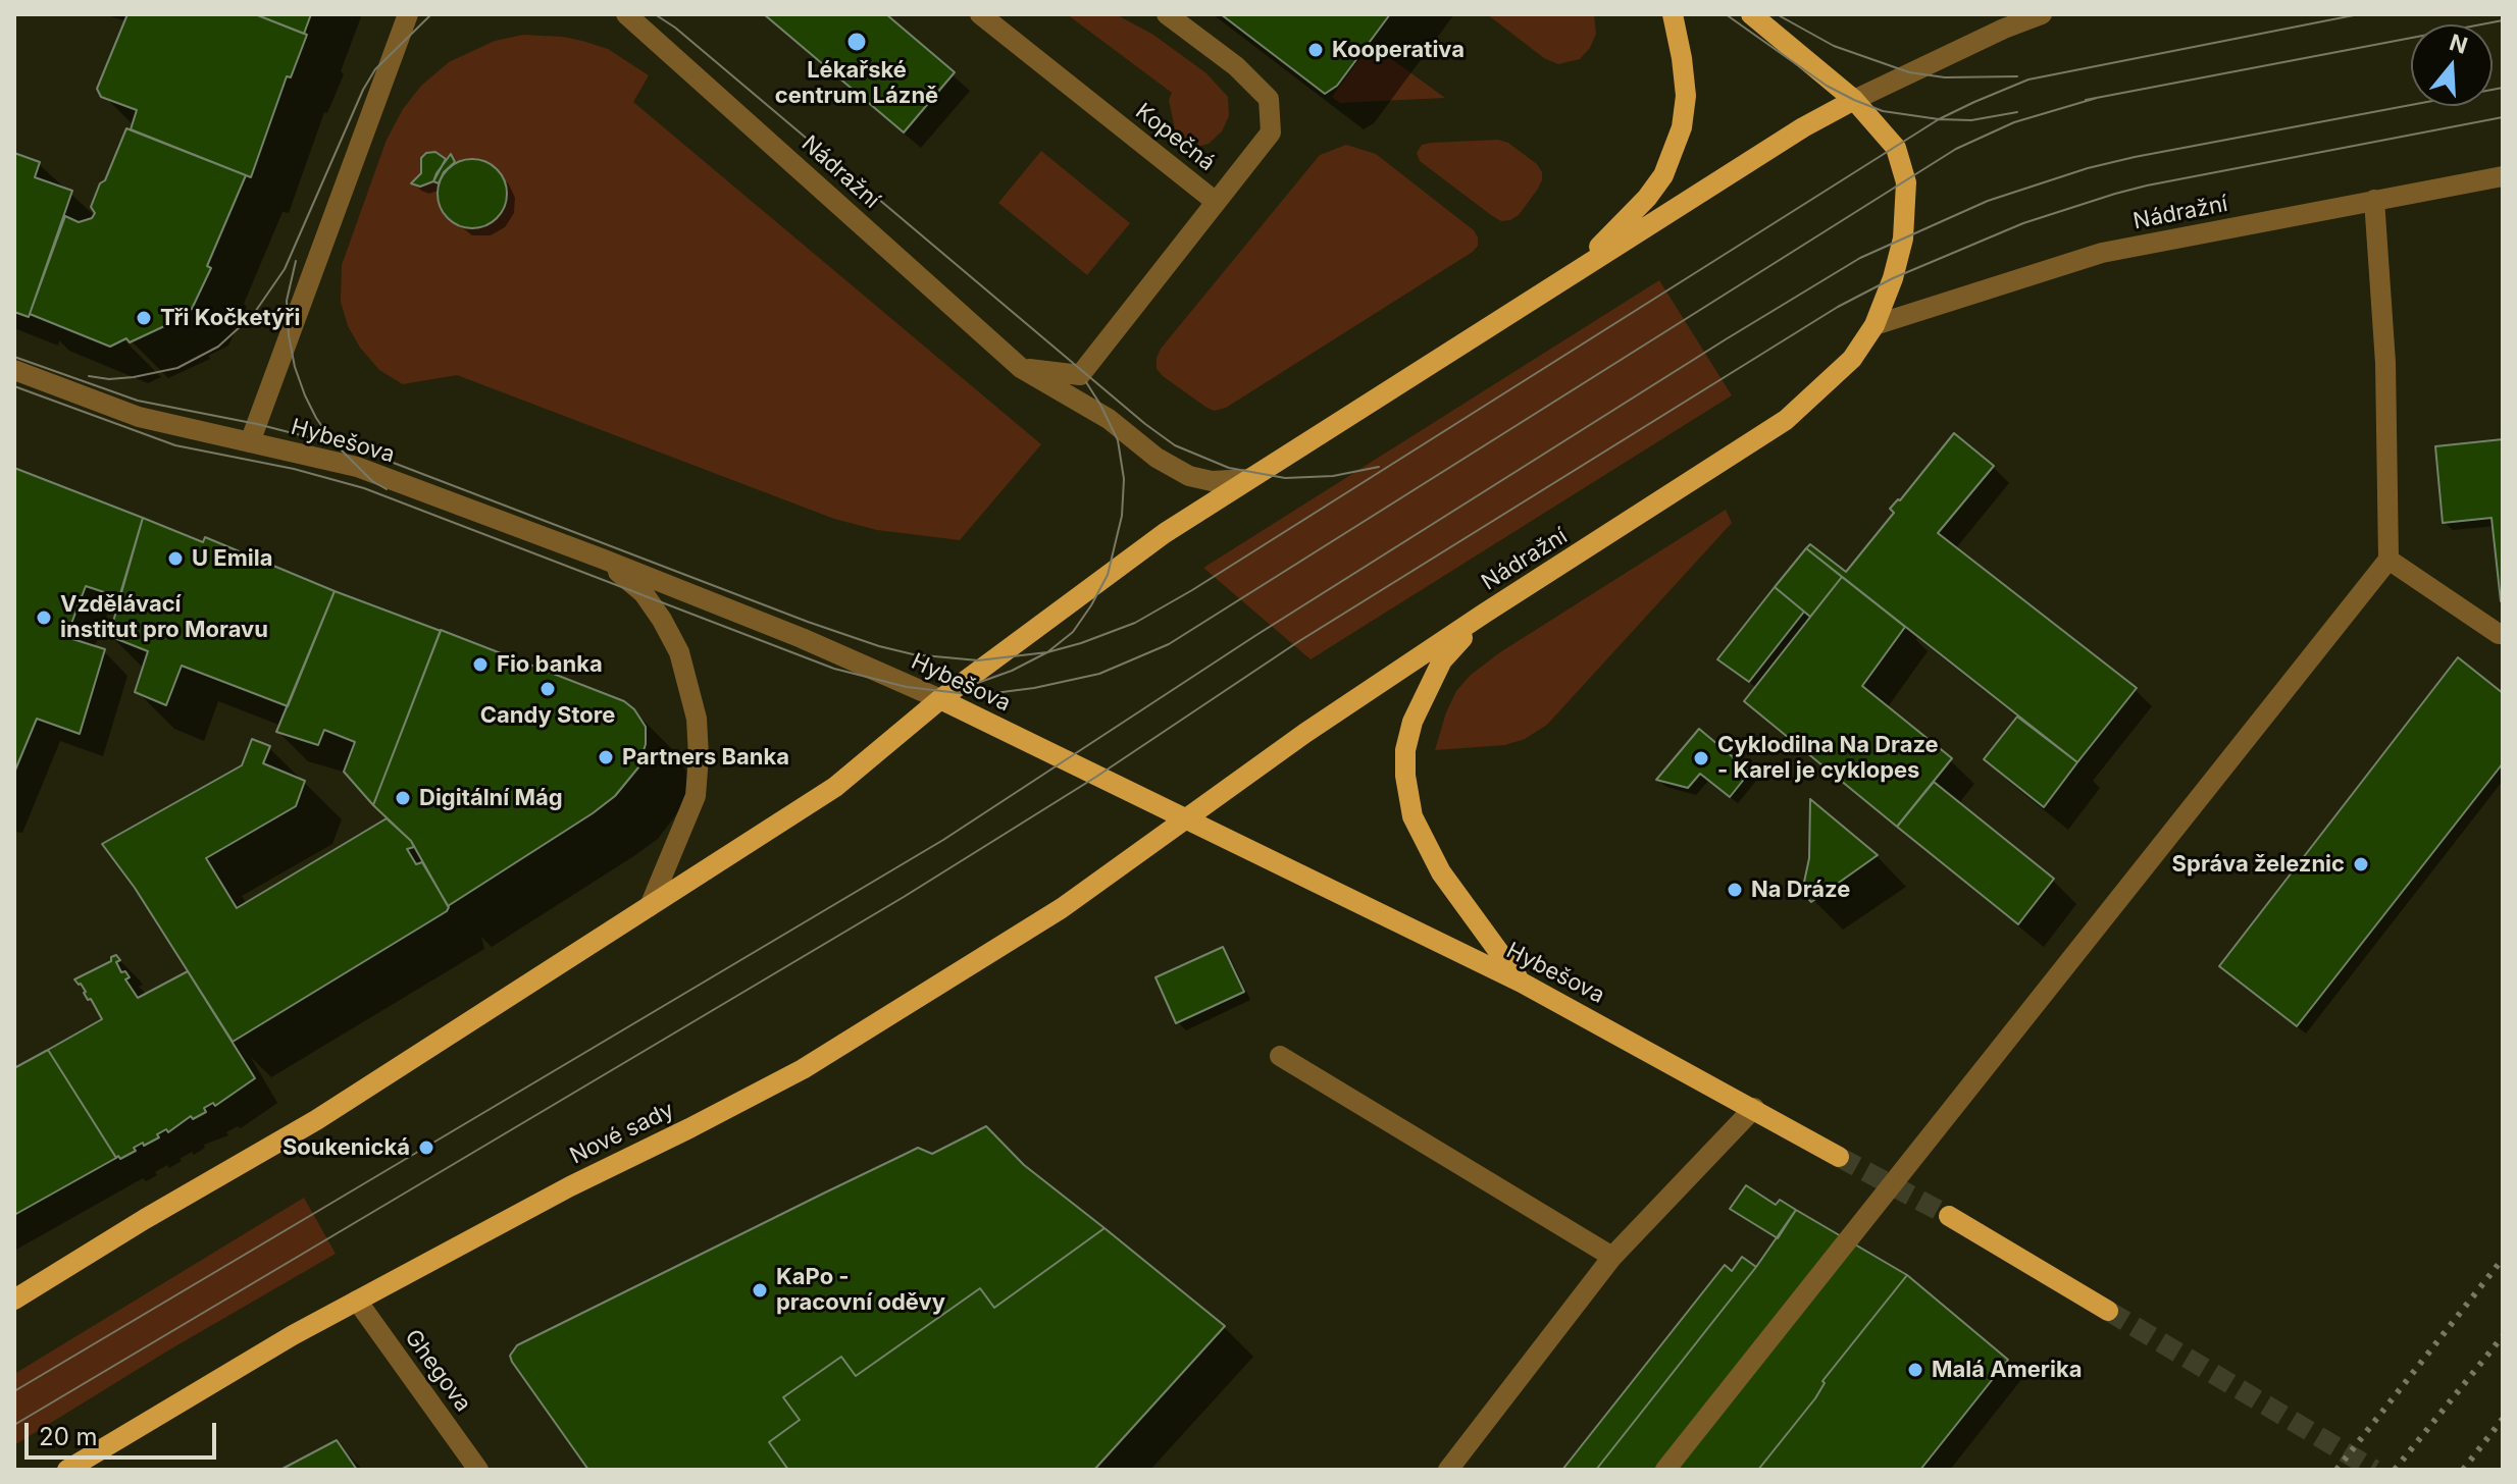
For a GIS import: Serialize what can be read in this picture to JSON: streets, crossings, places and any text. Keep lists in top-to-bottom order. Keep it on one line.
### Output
{"streets":{"main road":["Nádražní","Hybešova","Nové sady"],"street":["Kopečná","Ghegova"]},"crossings":[["Nádražní","Hybešova"],["Nádražní","Nové sady"],["Hybešova","Nové sady"],["Nové sady","Ghegova"]],"places":["Lékařské centrum Lázně","Kooperativa","Tři Kočketýři","U Emila","Vzdělávací institut pro Moravu","Fio banka","Candy Store","Partners Banka","Cyklodilna Na Draze - Karel je cyklopes","Digitální Mág","Správa železnic","Na Dráze","Soukenická","KaPo - pracovní oděvy","Malá Amerika"],"scale_bar":"20 m","north":"top"}
